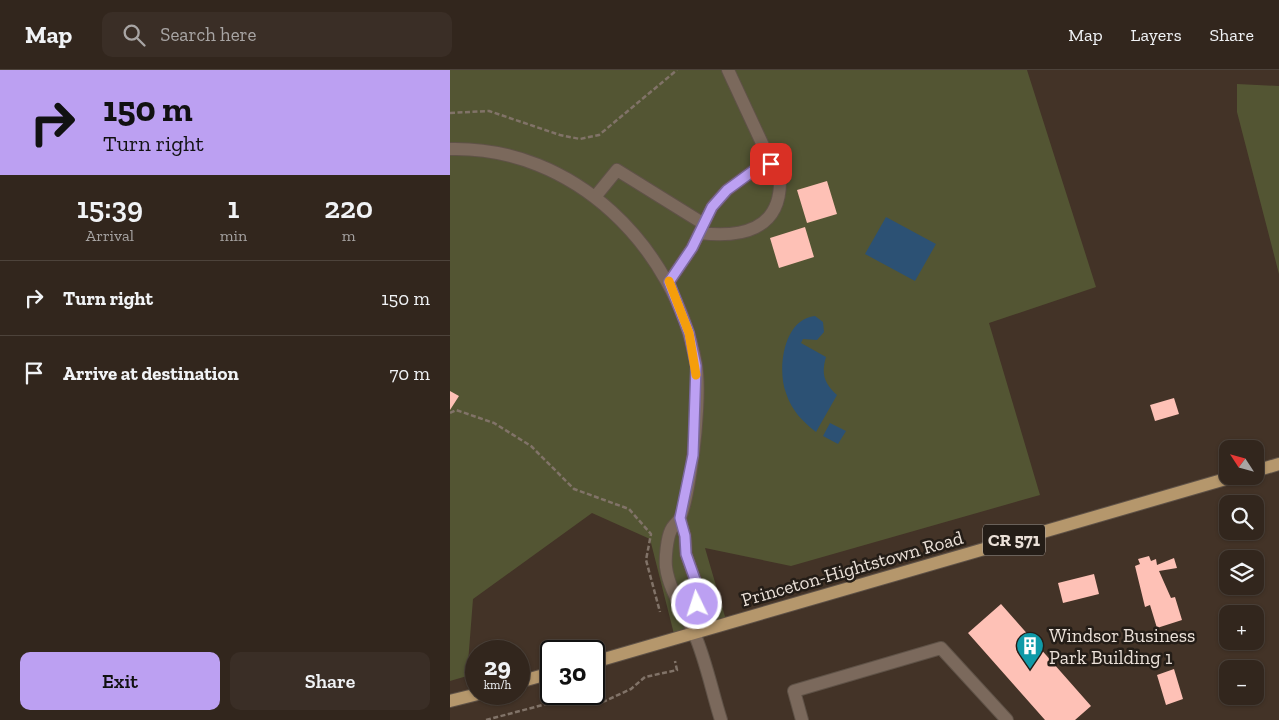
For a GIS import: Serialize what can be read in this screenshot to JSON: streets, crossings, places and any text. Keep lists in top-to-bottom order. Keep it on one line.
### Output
{"streets":{"main road":["CR 571","Princeton-Hightstown Road"]},"places":{"building":["Windsor Business Park Building 1"]},"north":"top left","page":{"header":"Map","search":"Search here","nav":["Map","Layers","Share"],"turn":["150 m","Turn right"],"eta":["15:39","Arrival","1","min","220","m"],"list":[{"name":"Turn right","value":"150 m"},{"name":"Arrive at destination","value":"70 m"}],"map_buttons":["+","−"],"speed":"29 km/h","limit":"30","buttons":["Exit","Share"]}}
